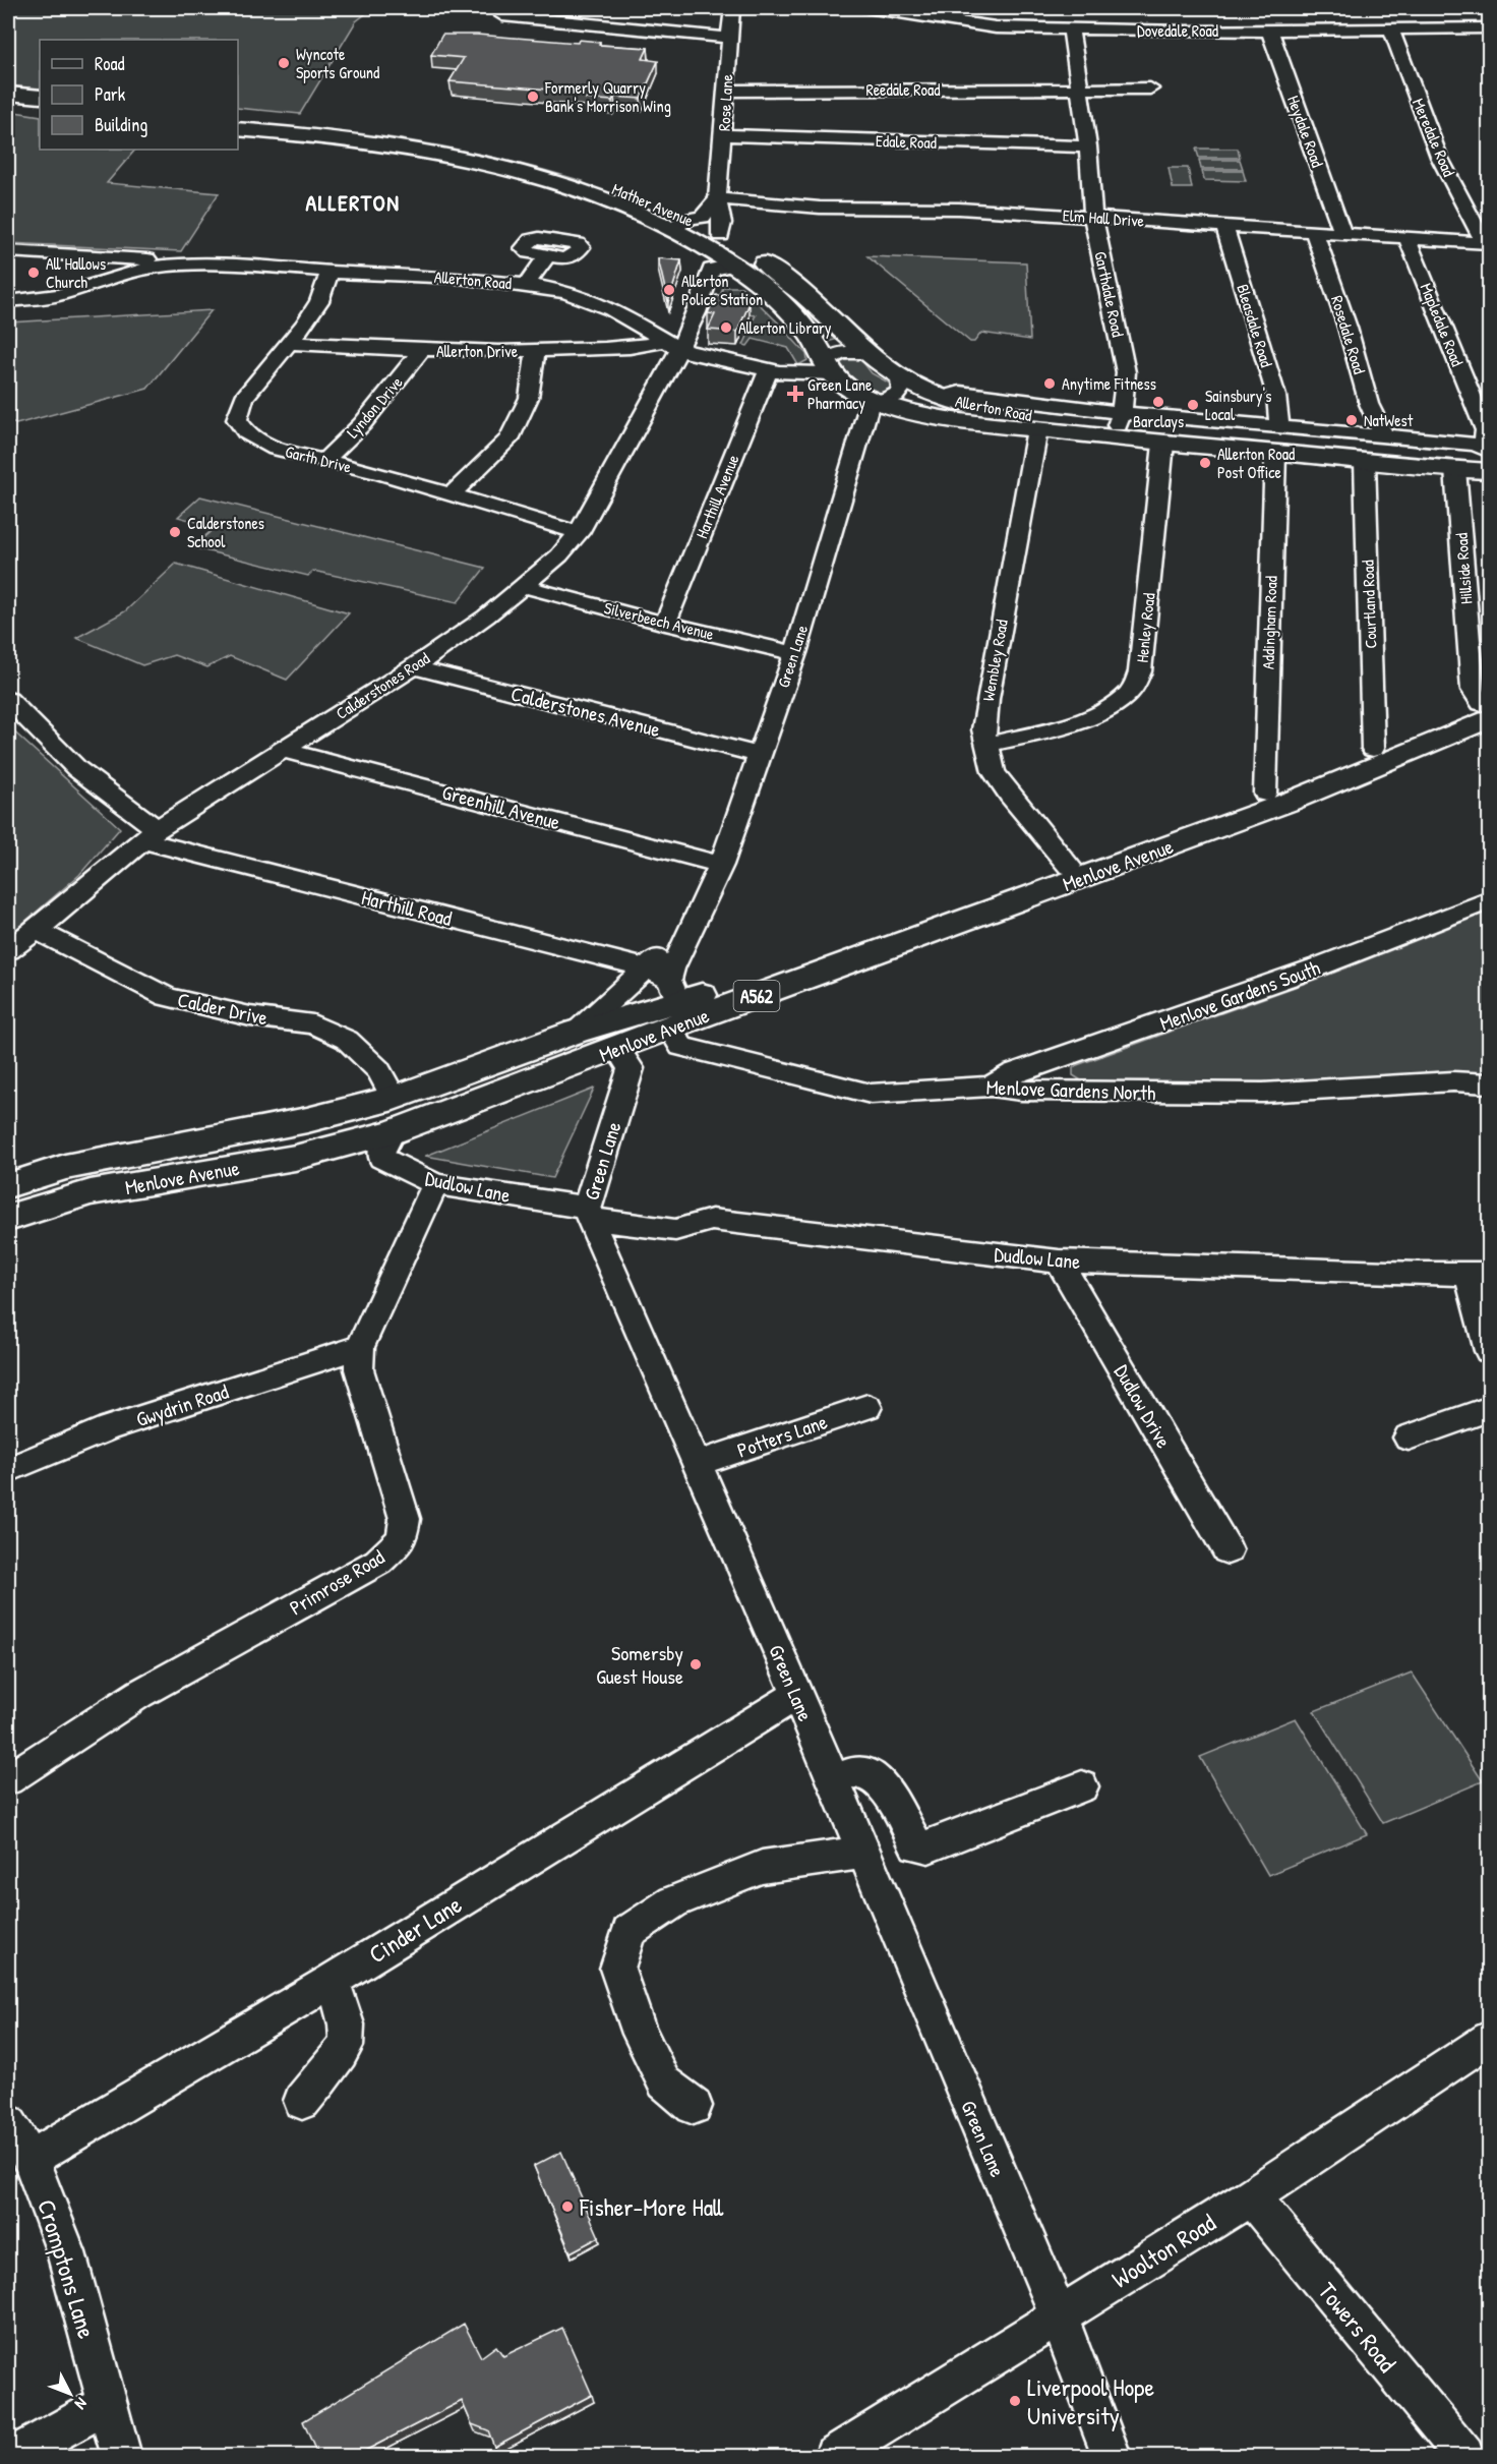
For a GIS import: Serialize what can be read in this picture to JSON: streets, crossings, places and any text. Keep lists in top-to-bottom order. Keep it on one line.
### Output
{"streets":{"main road":["Mather Avenue","Allerton Road","Menlove Avenue","A562"],"street":["Dovedale Road","Reedale Road","Rose Lane","Heydale Road","Meredale Road","Edale Road","Elm Hall Drive","Garthdale Road","Mapledale Road","Bleasdale Road","Rosedale Road","Allerton Drive","Lyndon Drive","Garth Drive","Harthill Avenue","Hillside Road","Courtland Road","Silverbeech Avenue","Addingham Road","Henley Road","Green Lane","Wembley Road","Calderstones Road","Calderstones Avenue","Greenhill Avenue","Harthill Road","Menlove Gardens South","Calder Drive","Menlove Gardens North","Dudlow Lane","Gwydrin Road","Dudlow Drive","Potters Lane","Primrose Road","Cinder Lane","Woolton Road","Cromptons Lane","Towers Road"]},"crossings":[["Dovedale Road","Heydale Road"],["Dovedale Road","Meredale Road"],["Dovedale Road","Garthdale Road"],["Reedale Road","Rose Lane"],["Reedale Road","Garthdale Road"],["Rose Lane","Edale Road"],["Rose Lane","Mather Avenue"],["Rose Lane","Elm Hall Drive"],["Heydale Road","Elm Hall Drive"],["Meredale Road","Elm Hall Drive"],["Edale Road","Garthdale Road"],["Mather Avenue","Allerton Road"],["Mather Avenue","Green Lane"],["Elm Hall Drive","Garthdale Road"],["Elm Hall Drive","Mapledale Road"],["Elm Hall Drive","Bleasdale Road"],["Elm Hall Drive","Rosedale Road"],["Allerton Road","Garthdale Road"],["Allerton Road","Mapledale Road"],["Allerton Road","Bleasdale Road"],["Allerton Road","Rosedale Road"],["Allerton Road","Allerton Drive"],["Allerton Road","Garth Drive"],["Allerton Road","Harthill Avenue"],["Allerton Road","Hillside Road"],["Allerton Road","Courtland Road"],["Allerton Road","Addingham Road"],["Allerton Road","Henley Road"],["Allerton Road","Wembley Road"],["Allerton Road","Calderstones Road"],["Allerton Drive","Lyndon Drive"],["Allerton Drive","Garth Drive"],["Allerton Drive","Calderstones Road"],["Lyndon Drive","Garth Drive"],["Garth Drive","Calderstones Road"],["Harthill Avenue","Silverbeech Avenue"],["Hillside Road","Menlove Avenue"],["Courtland Road","Menlove Avenue"],["Silverbeech Avenue","Green Lane"],["Silverbeech Avenue","Calderstones Road"],["Addingham Road","Menlove Avenue"],["Henley Road","Wembley Road"],["Green Lane","Calderstones Avenue"],["Green Lane","Greenhill Avenue"],["Green Lane","Menlove Avenue"],["Green Lane","Harthill Road"],["Green Lane","Menlove Gardens North"],["Green Lane","Dudlow Lane"],["Green Lane","Potters Lane"],["Green Lane","Cinder Lane"],["Green Lane","Woolton Road"],["Wembley Road","Menlove Avenue"],["Calderstones Road","Calderstones Avenue"],["Calderstones Road","Greenhill Avenue"],["Calderstones Road","Harthill Road"],["Calderstones Road","Calder Drive"],["Menlove Avenue","Harthill Road"],["Menlove Avenue","Calder Drive"],["Menlove Avenue","Menlove Gardens North"],["Menlove Avenue","Dudlow Lane"],["Harthill Road","Menlove Gardens North"],["Menlove Gardens South","Menlove Gardens North"],["Dudlow Lane","Dudlow Drive"],["Dudlow Lane","Primrose Road"],["Gwydrin Road","Primrose Road"],["Cinder Lane","Cromptons Lane"],["Woolton Road","Towers Road"]],"districts":["ALLERTON"],"places":{"other":["Wyncote Sports Ground","Formerly Quarry Bank's Morrison Wing","All Hallows Church","Allerton Police Station","Allerton Library","Anytime Fitness","Barclays","Sainsbury's Local","NatWest","Allerton Road Post Office","Calderstones School","Somersby Guest House","Fisher-More Hall","Liverpool Hope University"],"health":["Green Lane Pharmacy"]},"legend":["Road","Park","Building"],"north":"bottom right"}
